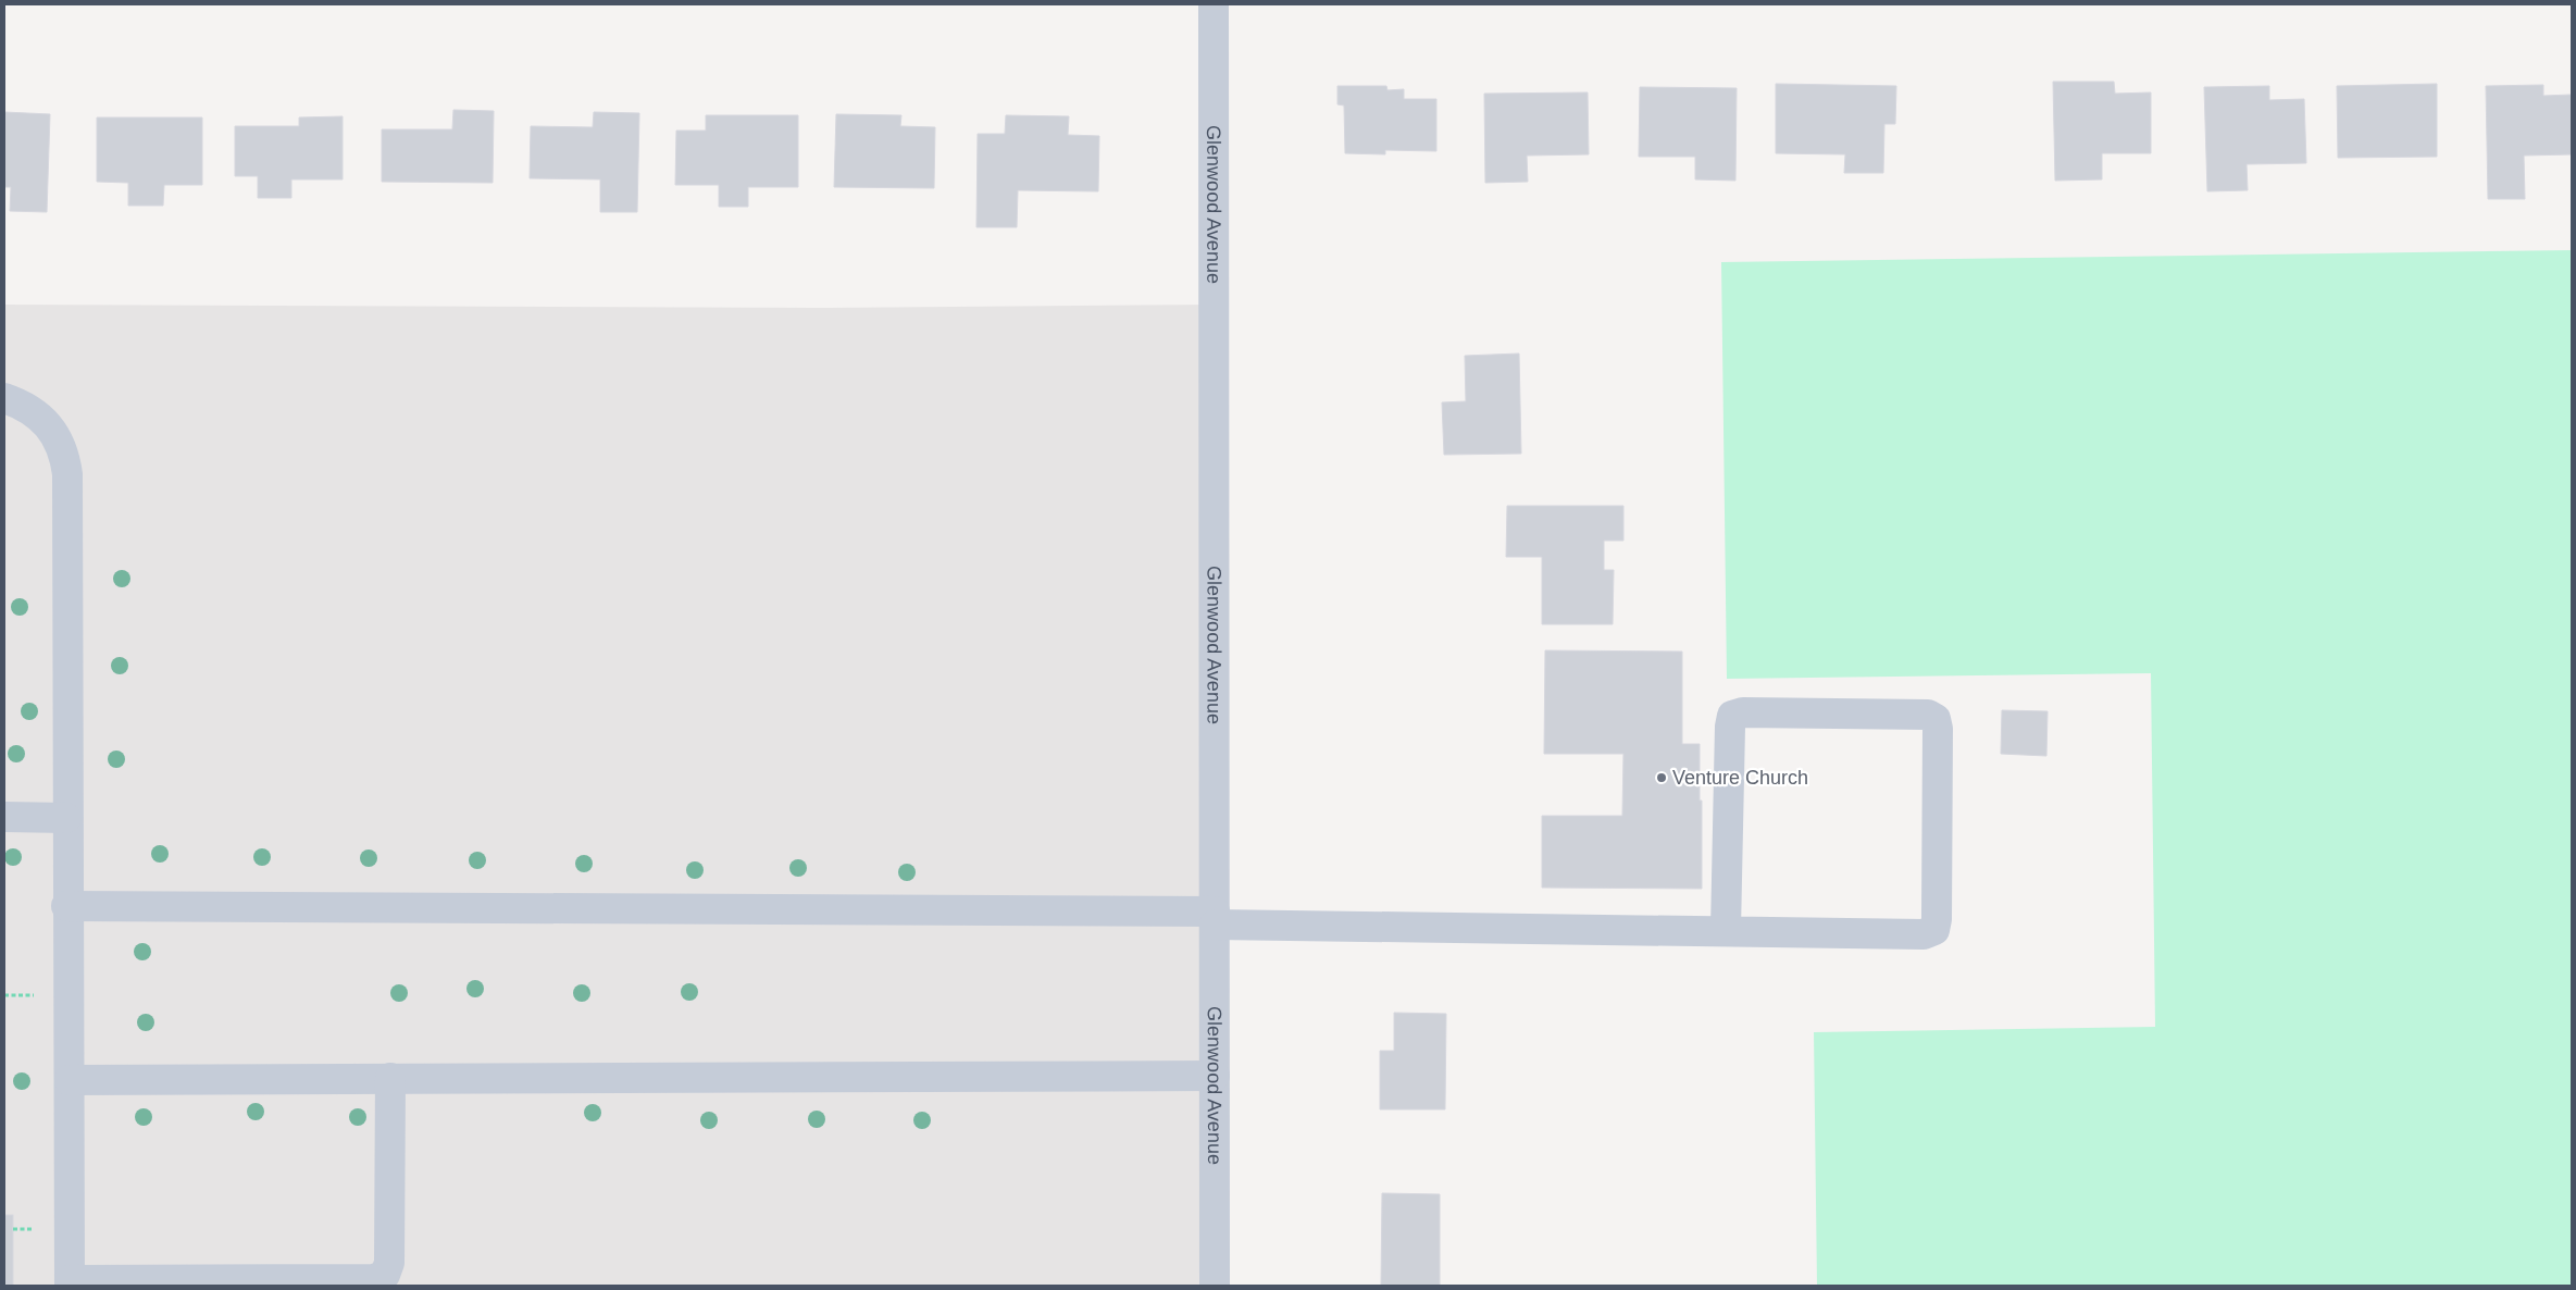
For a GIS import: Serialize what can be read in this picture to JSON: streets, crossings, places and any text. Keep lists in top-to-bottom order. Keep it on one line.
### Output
{"streets":{"street":["Glenwood Avenue"]},"places":["Venture Church"]}
